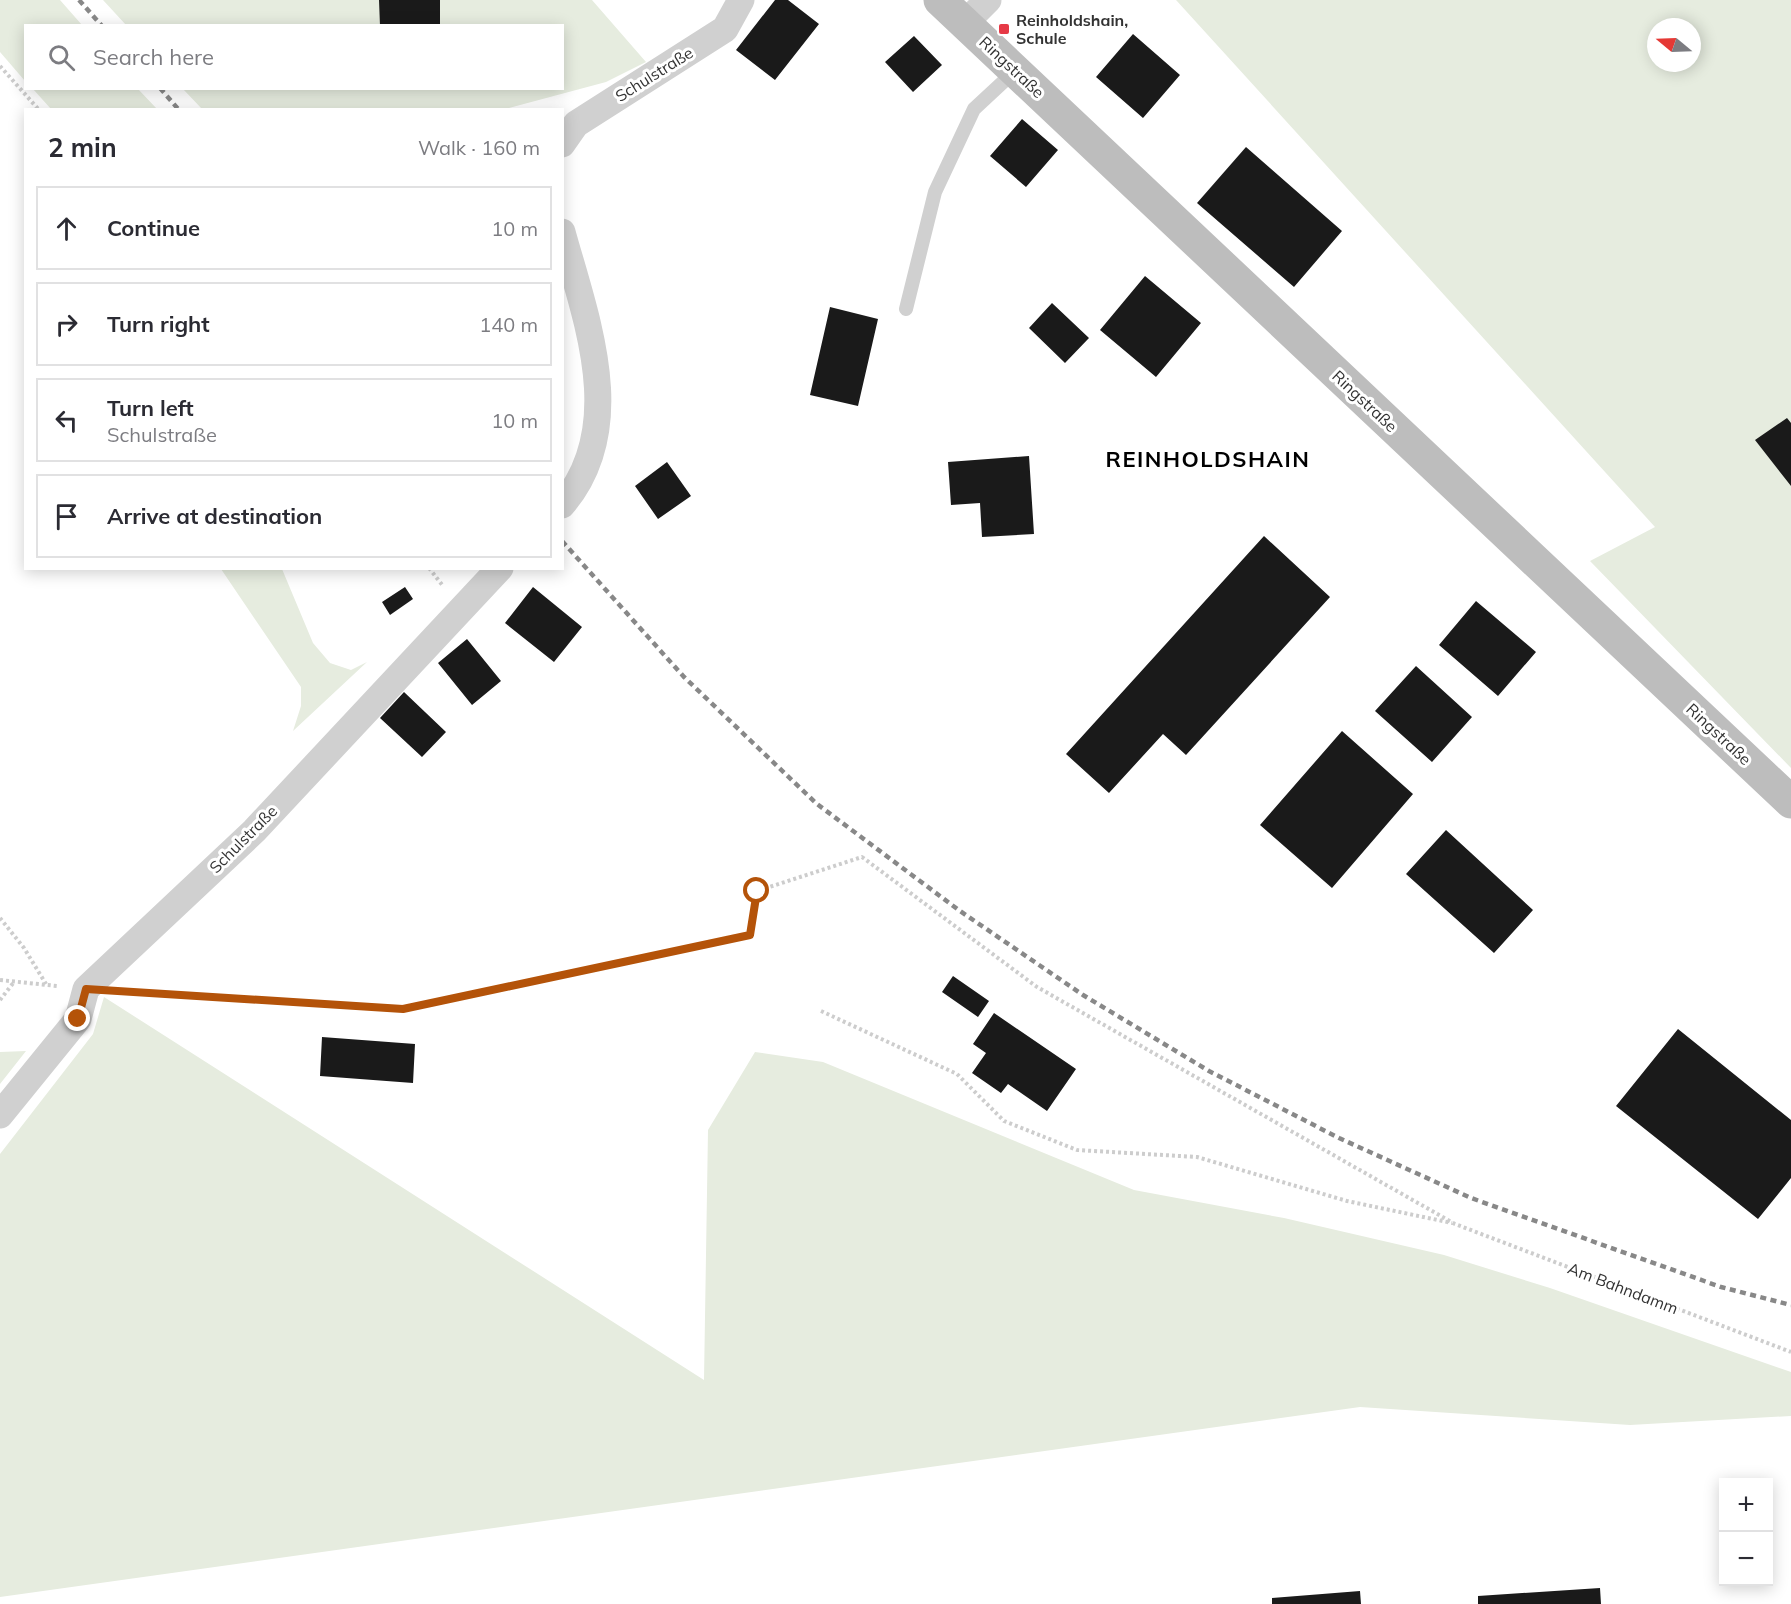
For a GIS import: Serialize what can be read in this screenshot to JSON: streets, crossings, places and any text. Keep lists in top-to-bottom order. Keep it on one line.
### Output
{"streets":{"street":["Ringstraße","Schulstraße"],"path":["Am Bahndamm"]},"districts":["REINHOLDSHAIN"],"places":{"transit":["Reinholdshain, Schule"]},"north":"left","page":{"search":"Search here","heading":["2 min","Walk · 160 m"],"list":[["Continue","10 m"],["Turn right","140 m"],["Turn left","Schulstraße","10 m"],"Arrive at destination"],"map_buttons":["+","−"]}}
